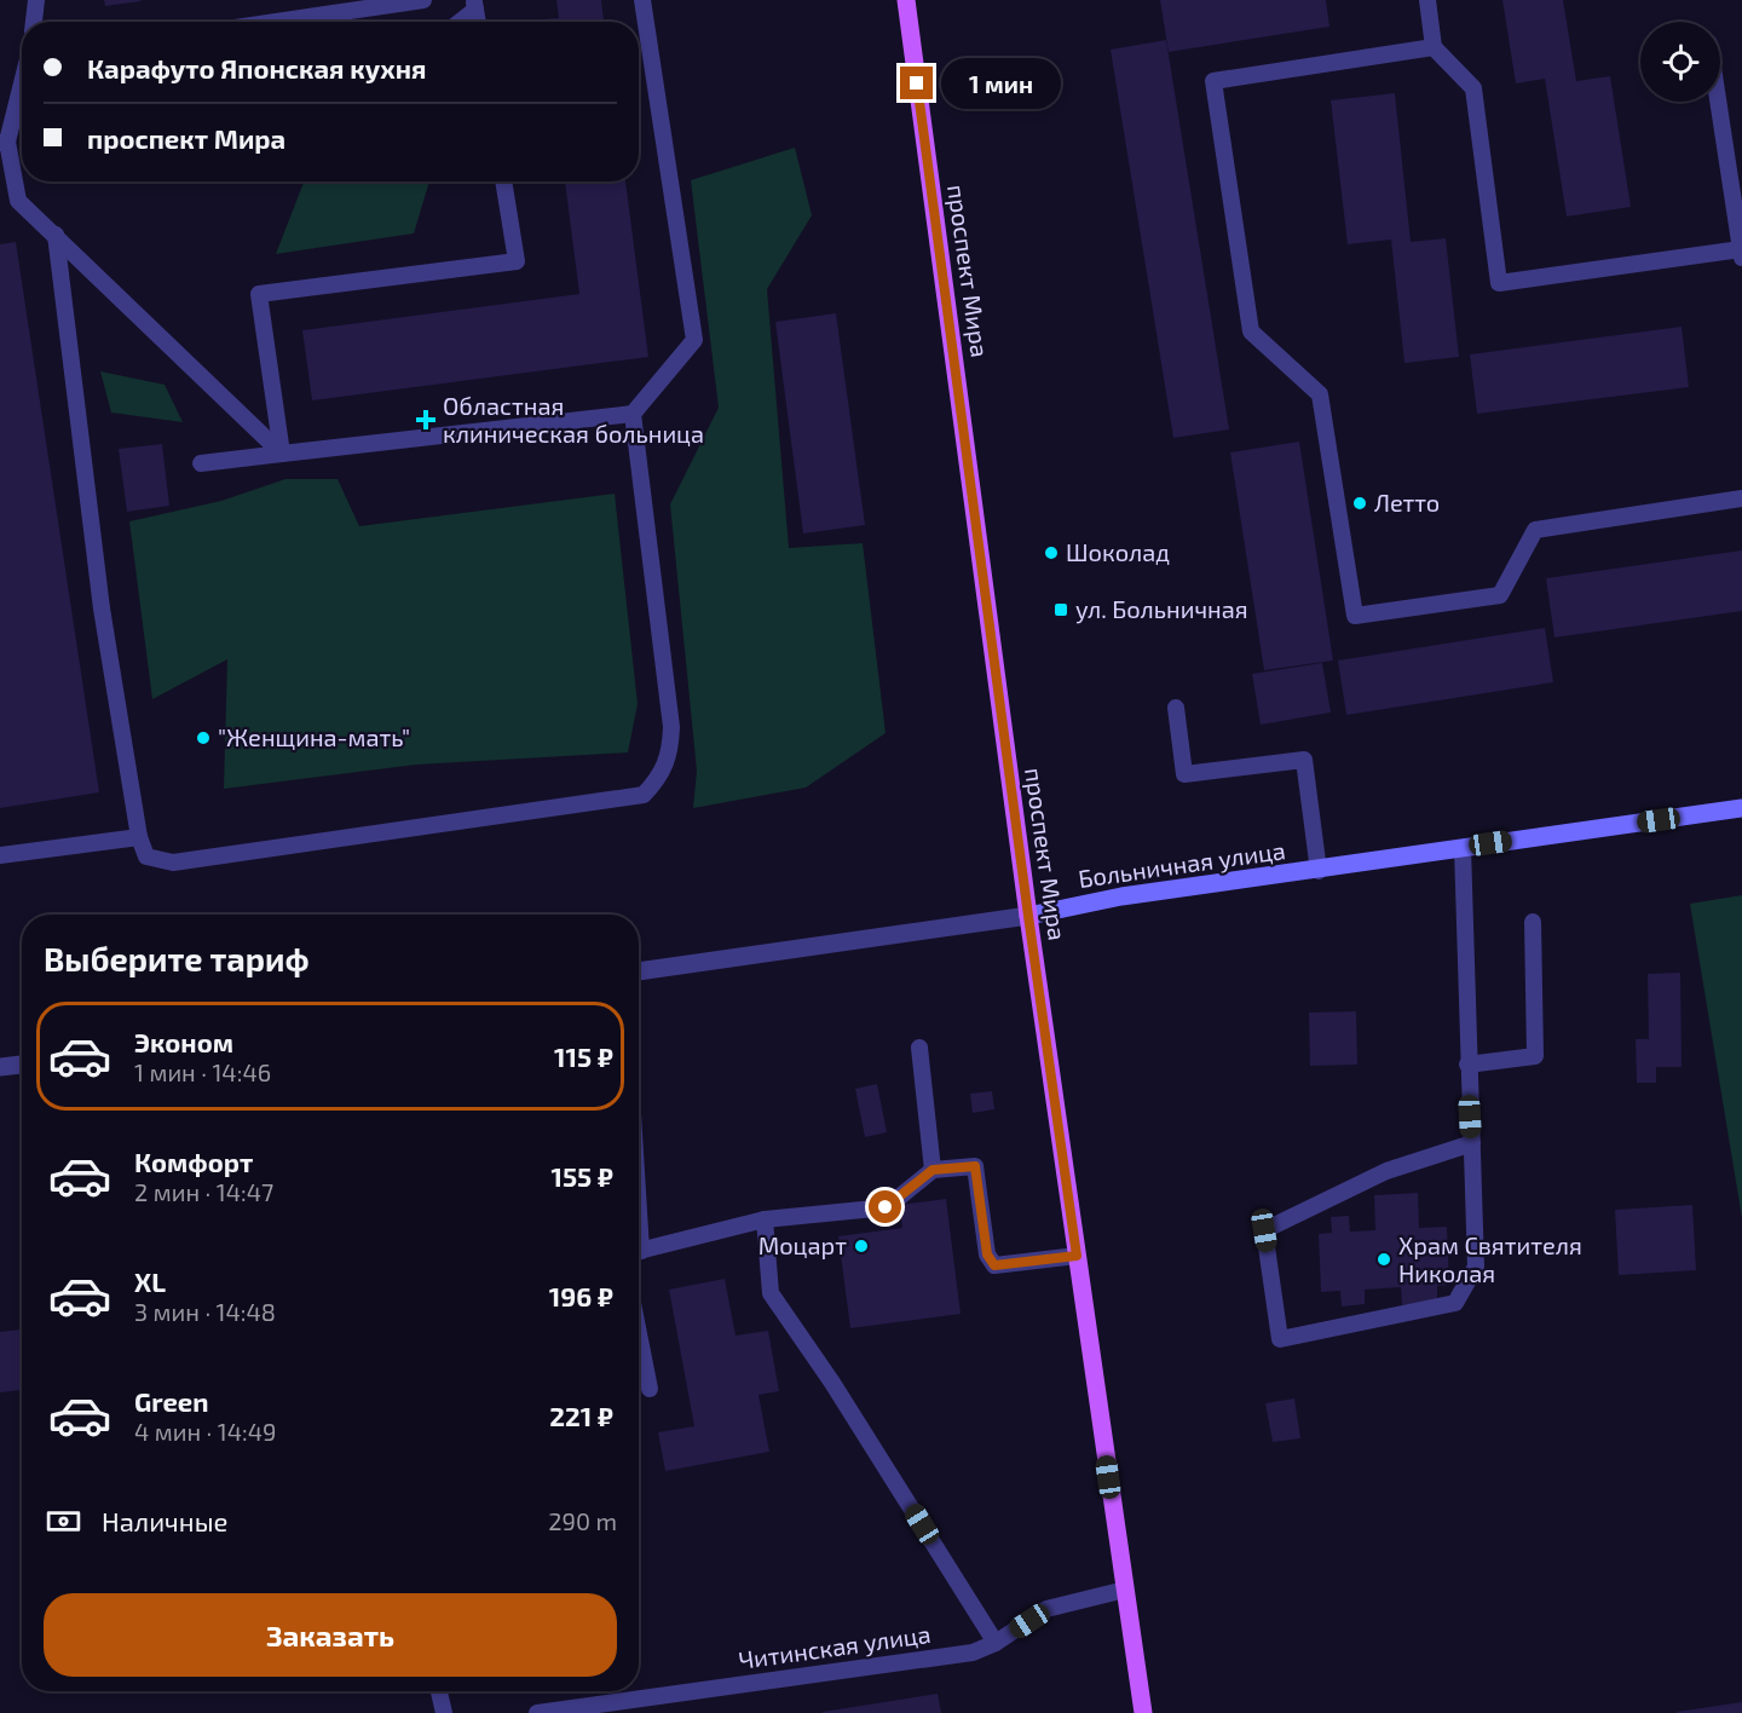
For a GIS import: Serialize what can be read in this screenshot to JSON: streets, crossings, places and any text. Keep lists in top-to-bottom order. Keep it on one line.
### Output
{"streets":{"main road":["проспект Мира","Больничная улица"],"lane":["Читинская улица"]},"crossings":[["проспект Мира","Больничная улица"],["проспект Мира","Читинская улица"]],"places":{"health":["Областная клиническая больница"],"other":["Летто","Шоколад","\"Женщина-мать\"","Моцарт","Храм Святителя Николая"],"transit":["ул. Больничная"]},"page":{"banner":["Карафуто Японская кухня","проспект Мира"],"bubble":"1 мин","heading":"Выберите тариф","list":[{"name":"Эконом","note":"1 мин · 14:46","value":"115 ₽"},{"name":"Комфорт","note":"2 мин · 14:47","value":"155 ₽"},{"name":"XL","note":"3 мин · 14:48","value":"196 ₽"},{"name":"Green","note":"4 мин · 14:49","value":"221 ₽"}],"pay":["Наличные","290 m"],"buttons":"Заказать"}}
